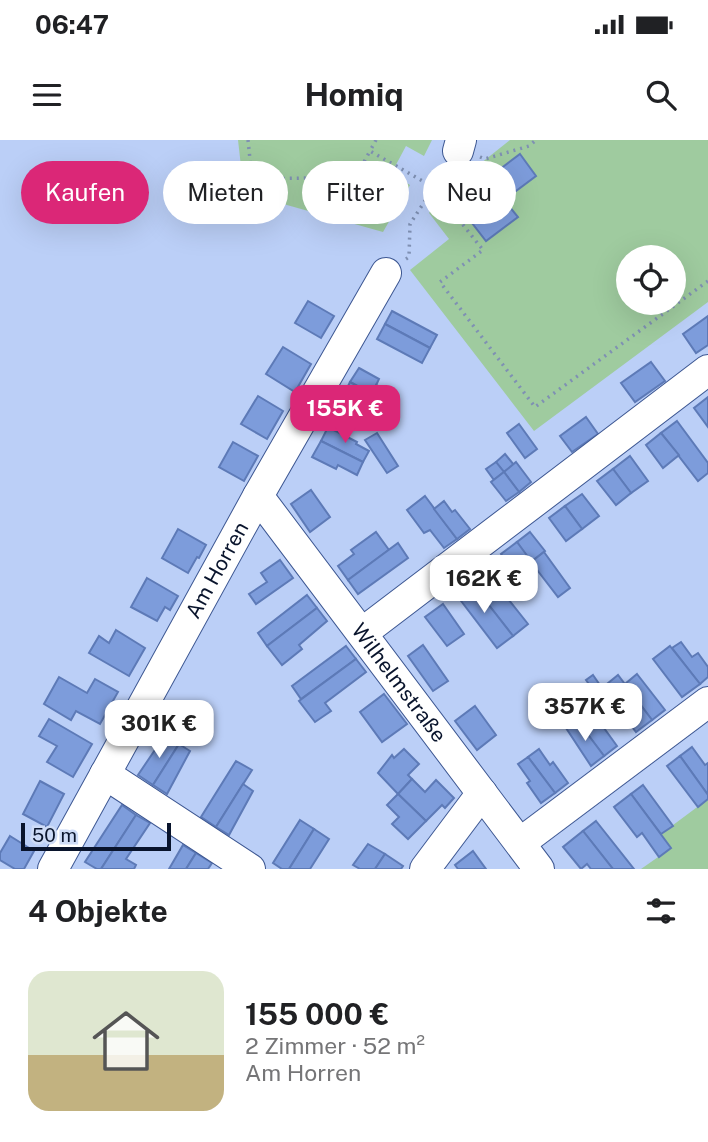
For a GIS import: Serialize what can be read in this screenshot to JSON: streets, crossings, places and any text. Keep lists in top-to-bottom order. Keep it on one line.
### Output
{"streets":{"street":["Am Horren","Wilhelmstraße"]},"crossings":[["Am Horren","Wilhelmstraße"]],"scale_bar":"50 m","page":{"status":"06:47","header":"Homiq","chip":["Kaufen","Mieten","Filter","Neu"],"price":["155K €","162K €","357K €","301K €"],"scale":"50 m","heading":"4 Objekte","list":[{"name":"155 000 €","note":"2 Zimmer · 52 m² · Am Horren"}]}}
